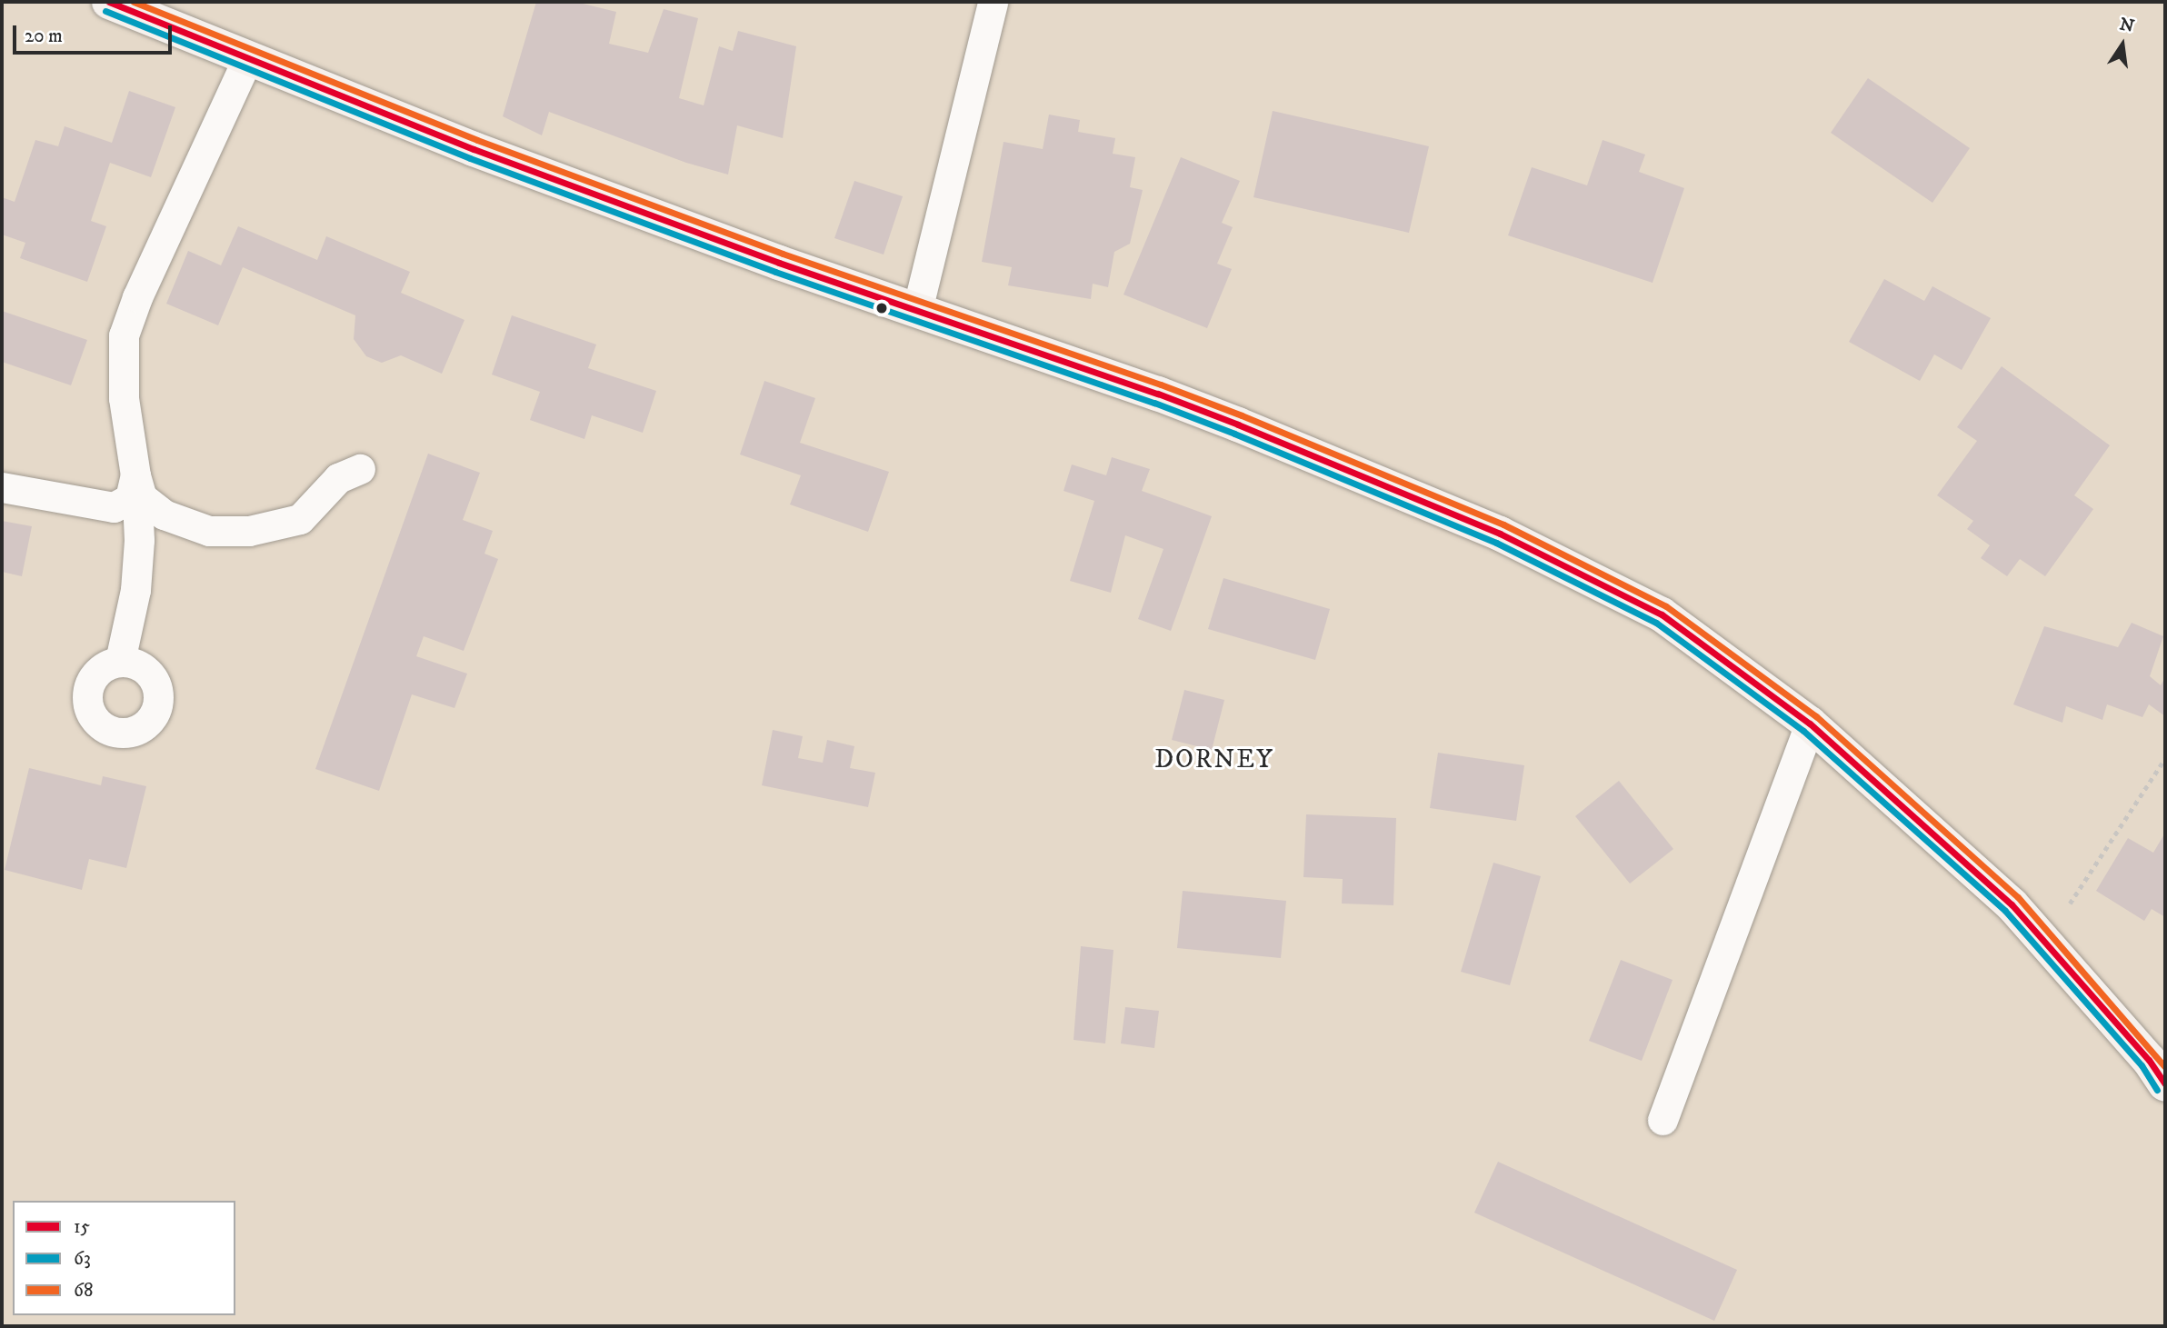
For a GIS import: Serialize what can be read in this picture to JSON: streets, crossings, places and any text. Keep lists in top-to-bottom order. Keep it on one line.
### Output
{"districts":["DORNEY"],"lines":["transit line 15","transit line 68","transit line 63"],"legend":["15","63","68"],"scale_bar":"20 m","north":"top"}
